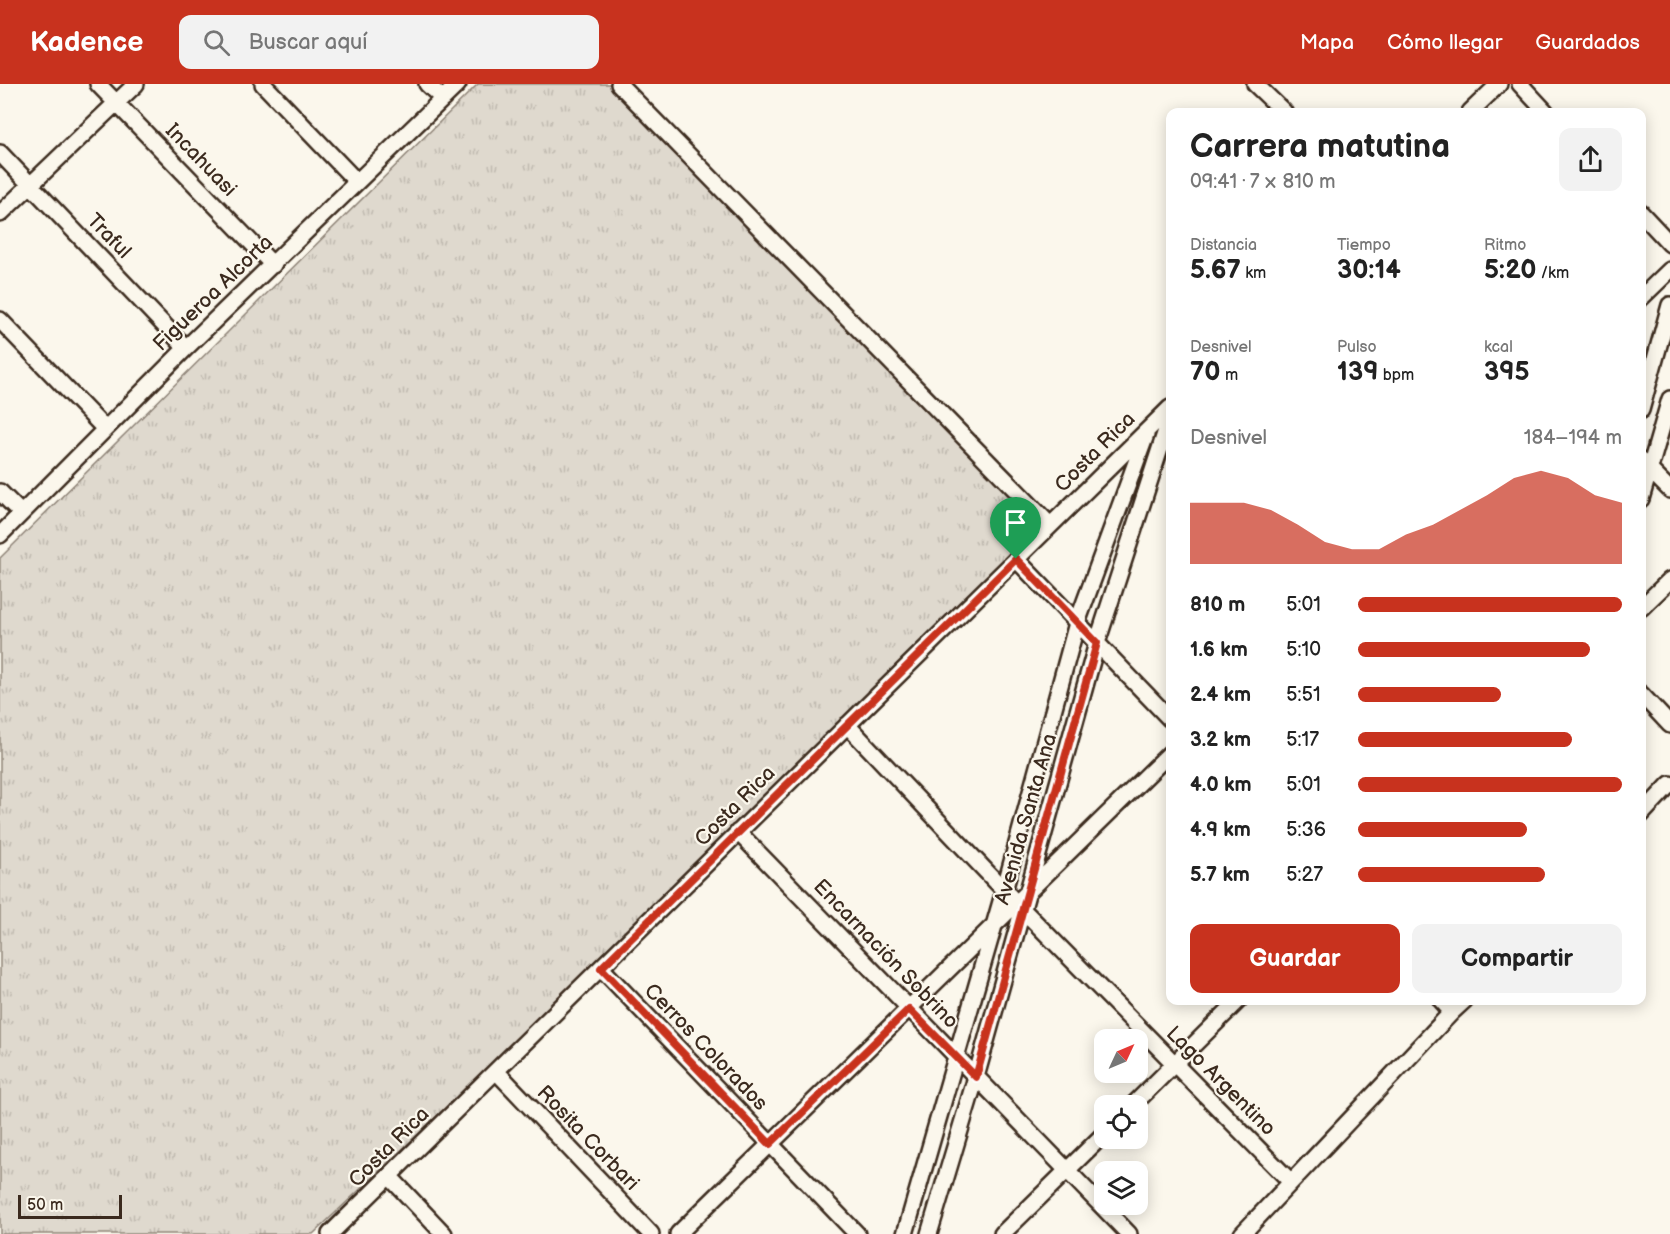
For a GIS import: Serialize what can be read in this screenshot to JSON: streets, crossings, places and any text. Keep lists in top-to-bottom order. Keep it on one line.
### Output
{"streets":{"street":["Incahuasi","Traful","Figueroa Alcorta","Costa Rica","Avenida Santa Ana","Encarnación Sobrino","Cerros Colorados","Lago Argentino","Rosita Corbari"]},"crossings":[["Incahuasi","Figueroa Alcorta"],["Traful","Figueroa Alcorta"],["Costa Rica","Avenida Santa Ana"],["Costa Rica","Encarnación Sobrino"],["Costa Rica","Cerros Colorados"],["Costa Rica","Lago Argentino"],["Costa Rica","Rosita Corbari"],["Avenida Santa Ana","Encarnación Sobrino"],["Avenida Santa Ana","Lago Argentino"]],"scale_bar":"50 m","north":"top right","page":{"header":"Kadence","search":"Buscar aquí","nav":["Mapa","Cómo llegar","Guardados"],"heading":["Carrera matutina","09:41 · 7 × 810 m"],"stats":[["Distancia","5.67 km"],["Tiempo","30:14"],["Ritmo","5:20 /km"],["Desnivel","70 m"],["Pulso","139 bpm"],["kcal","395"]],"chart":["Desnivel","184–194 m"],"list":[{"name":"810 m","note":"5:01"},{"name":"1.6 km","note":"5:10"},{"name":"2.4 km","note":"5:51"},{"name":"3.2 km","note":"5:17"},{"name":"4.0 km","note":"5:01"},{"name":"4.9 km","note":"5:36"},{"name":"5.7 km","note":"5:27"}],"buttons":["Guardar","Compartir"],"scale":"50 m"}}
